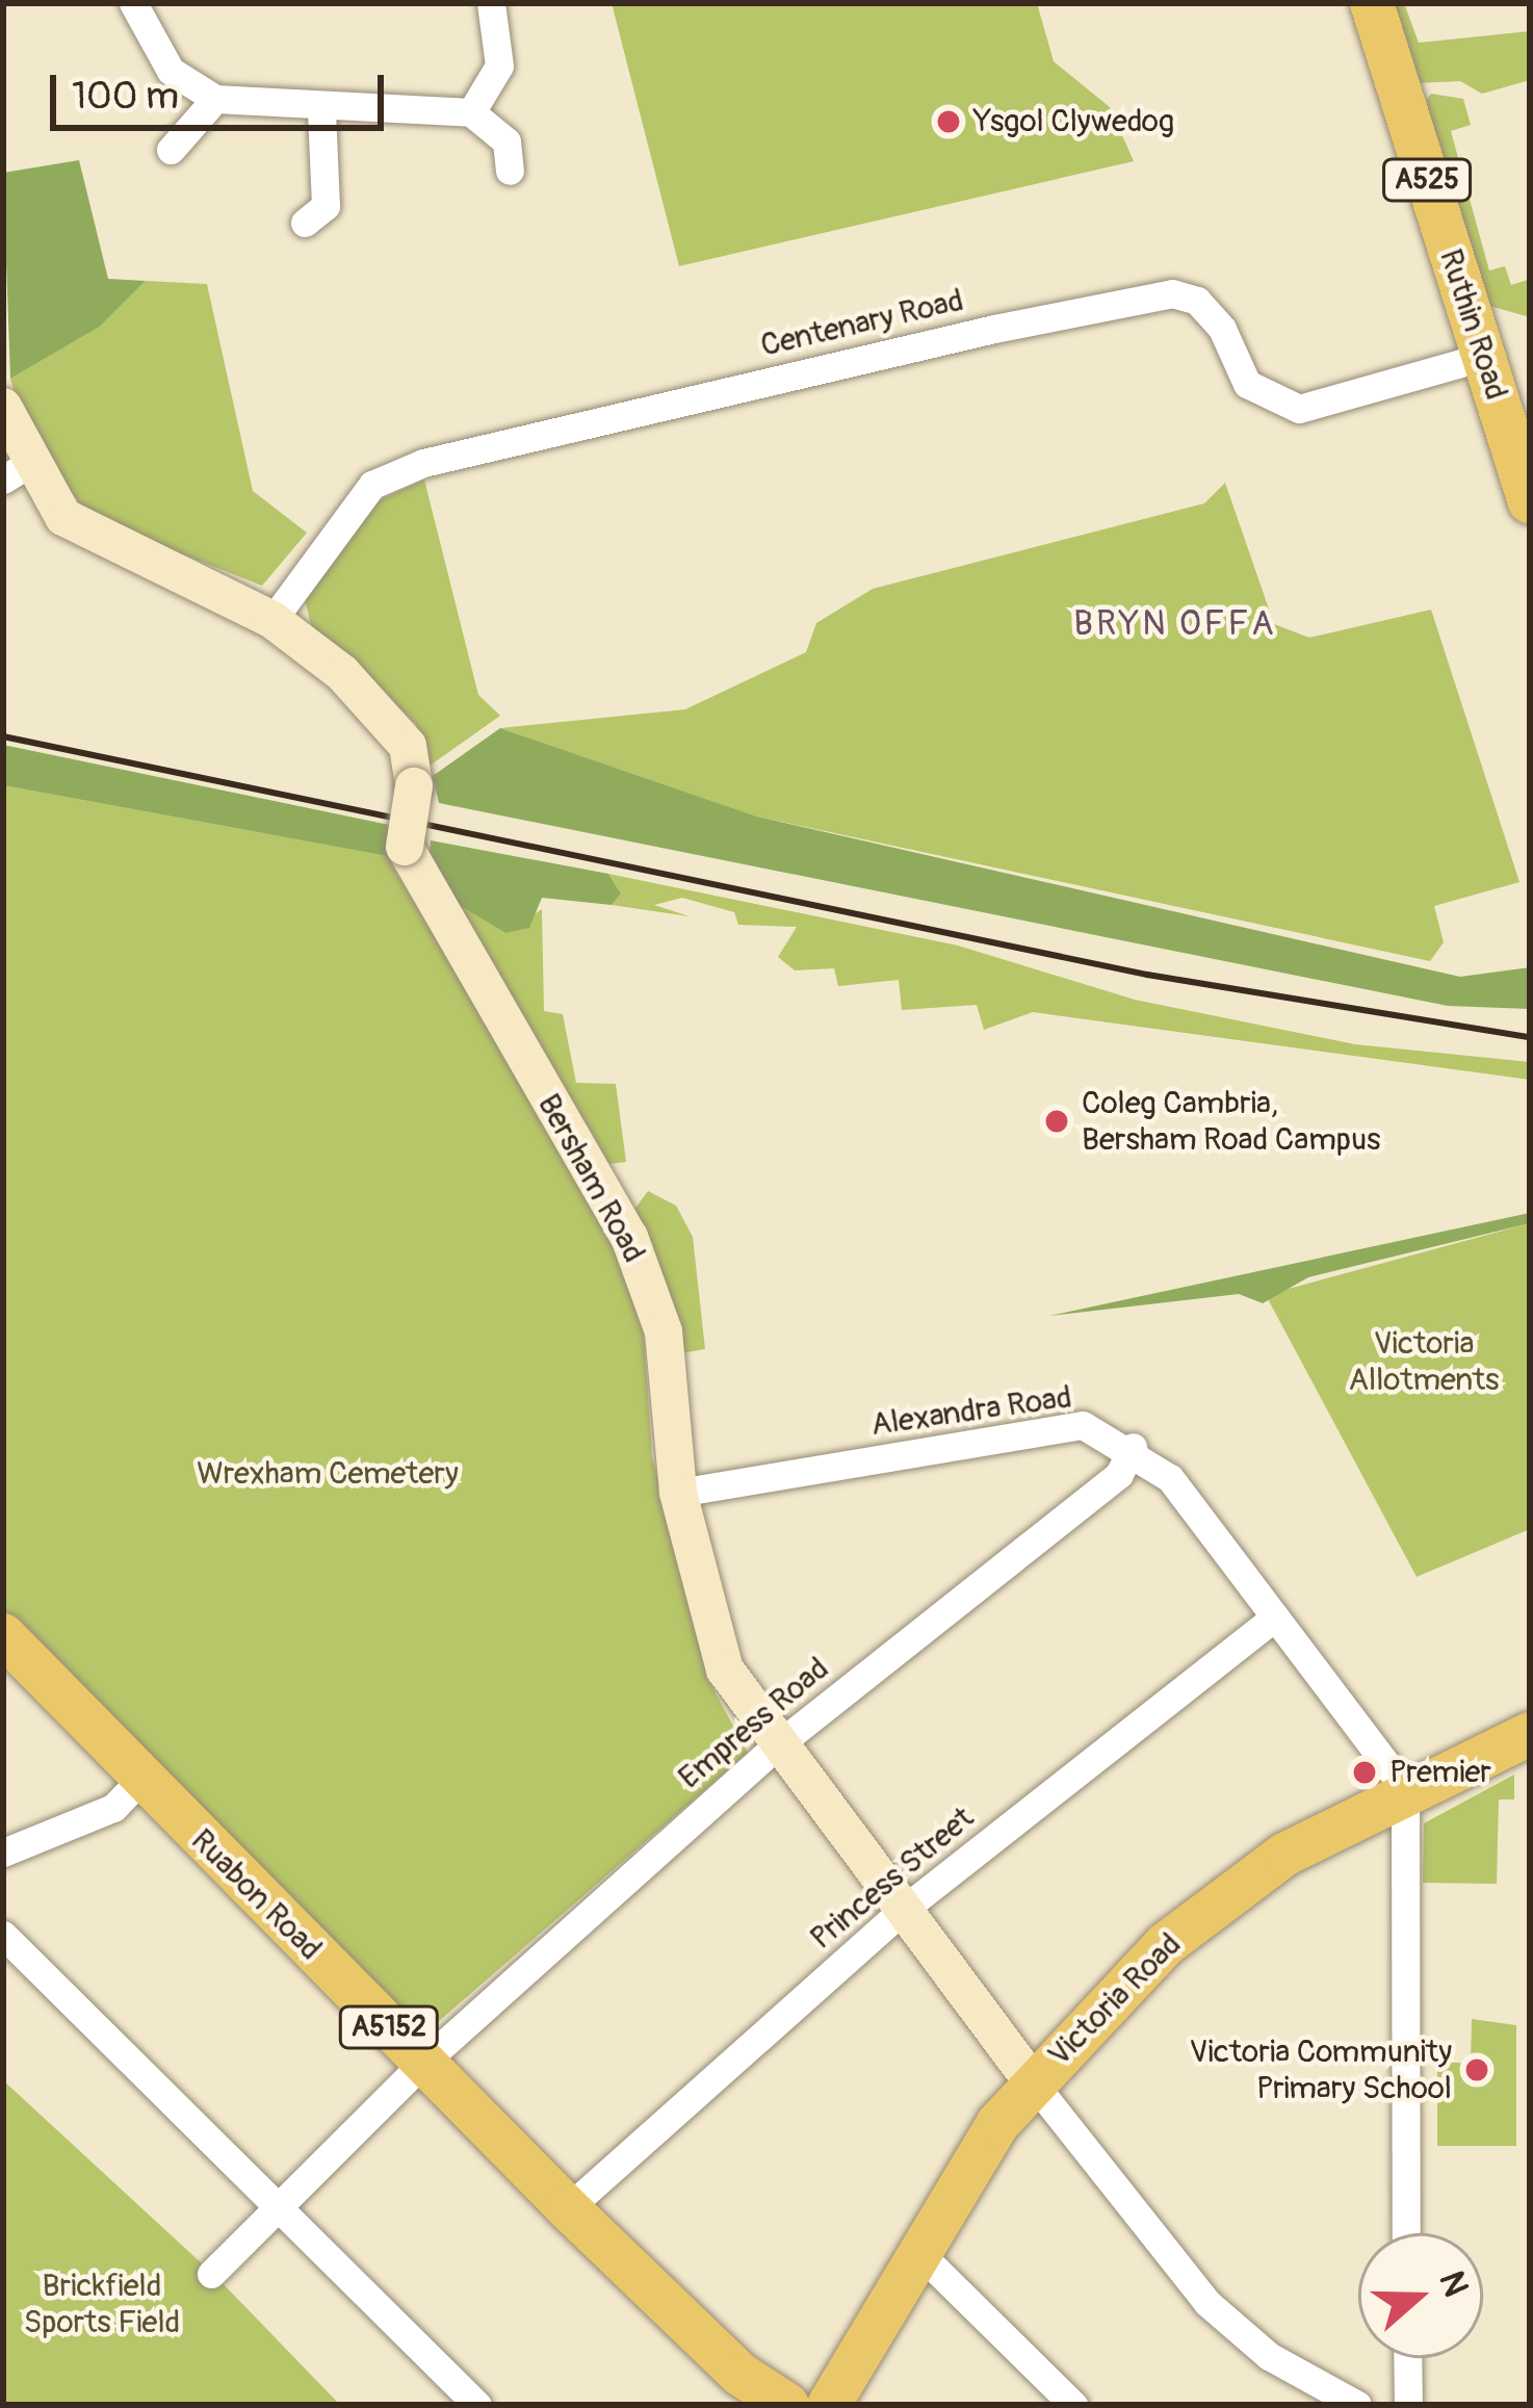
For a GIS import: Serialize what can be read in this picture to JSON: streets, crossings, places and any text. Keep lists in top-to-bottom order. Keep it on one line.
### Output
{"streets":{"main road":["A525","Ruthin Road","Bersham Road","Ruabon Road","Victoria Road","A5152"],"street":["Centenary Road","Alexandra Road","Empress Road","Princess Street"]},"crossings":[["Centenary Road","Ruthin Road"],["Centenary Road","Bersham Road"],["Bersham Road","Alexandra Road"],["Bersham Road","Empress Road"],["Bersham Road","Princess Street"],["Bersham Road","Victoria Road"],["Alexandra Road","Empress Road"],["Empress Road","Ruabon Road"],["Princess Street","Ruabon Road"]],"districts":["BRYN OFFA"],"parks":["Victoria Allotments","Wrexham Cemetery","Brickfield Sports Field"],"places":["Ysgol Clywedog","Coleg Cambria, Bersham Road Campus","Premier","Victoria Community Primary School"],"scale_bar":"100 m","north":"right"}
